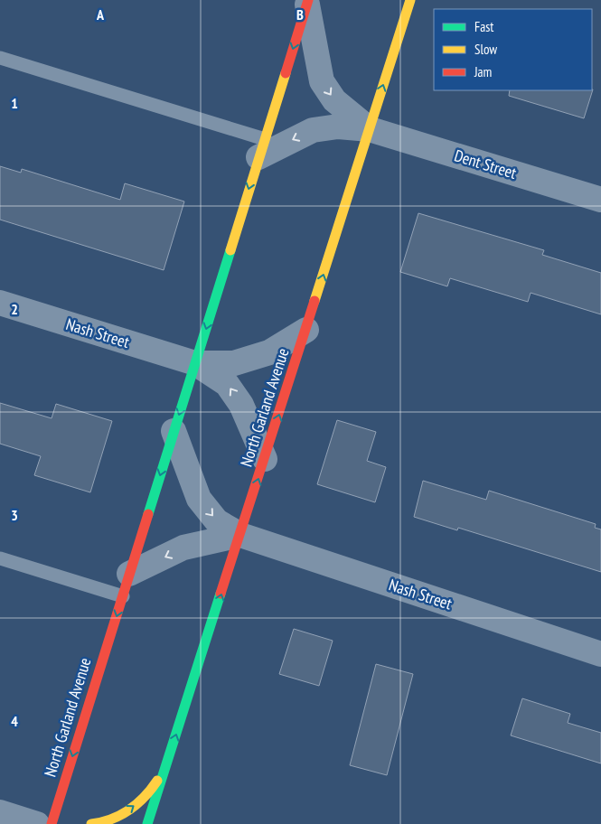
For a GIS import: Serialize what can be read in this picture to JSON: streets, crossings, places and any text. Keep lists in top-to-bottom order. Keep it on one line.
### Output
{"streets":{"main road":["North Garland Avenue"],"street":["Dent Street","Nash Street"]},"crossings":[["Dent Street","North Garland Avenue"],["Nash Street","North Garland Avenue"]],"legend":["Fast","Slow","Jam"],"grid":{"columns":["A","B"],"rows":["1","2","3","4"]}}
